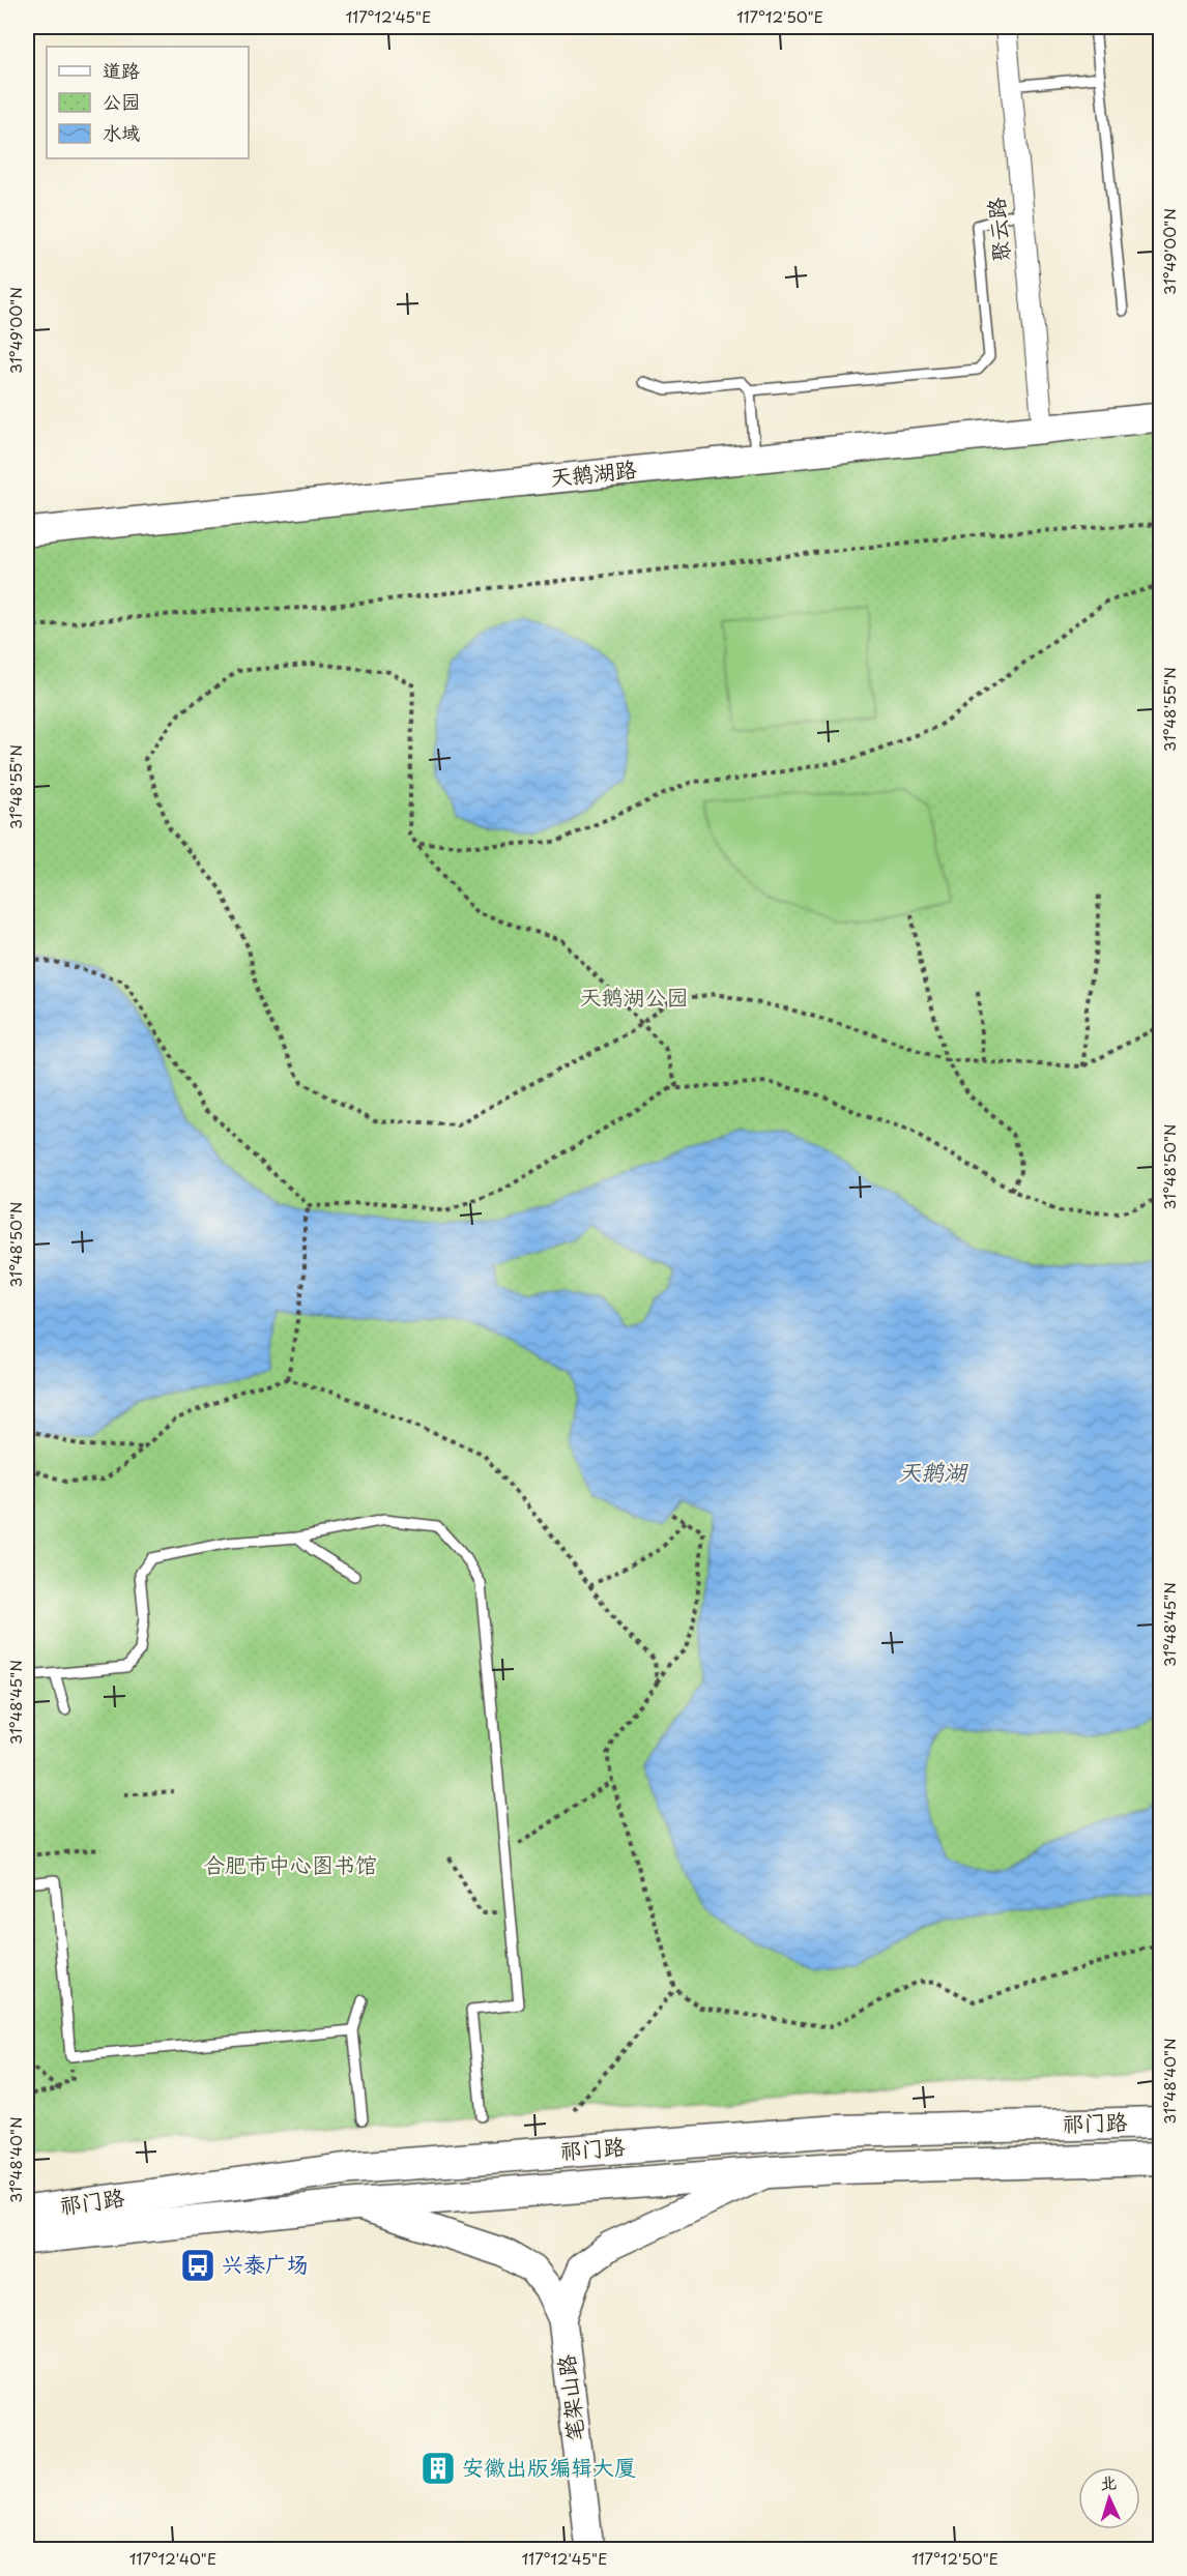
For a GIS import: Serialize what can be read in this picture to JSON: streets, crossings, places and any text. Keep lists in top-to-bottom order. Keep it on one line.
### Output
{"streets":{"main road":["祁门路"],"street":["聚云路","天鹅湖路","笔架山路"]},"crossings":[["聚云路","天鹅湖路"]],"water":["天鹅湖"],"parks":["天鹅湖公园","合肥市中心图书馆"],"places":{"bus stop":["兴泰广场"],"building":["安徽出版编辑大厦"]},"legend":["道路","公园","水域"],"north":"top","coordinates":["117°12'45\"E","117°12'50\"E","31°49'00\"N","31°48'55\"N","31°48'50\"N","31°48'45\"N","31°48'40\"N","117°12'40\"E"]}
